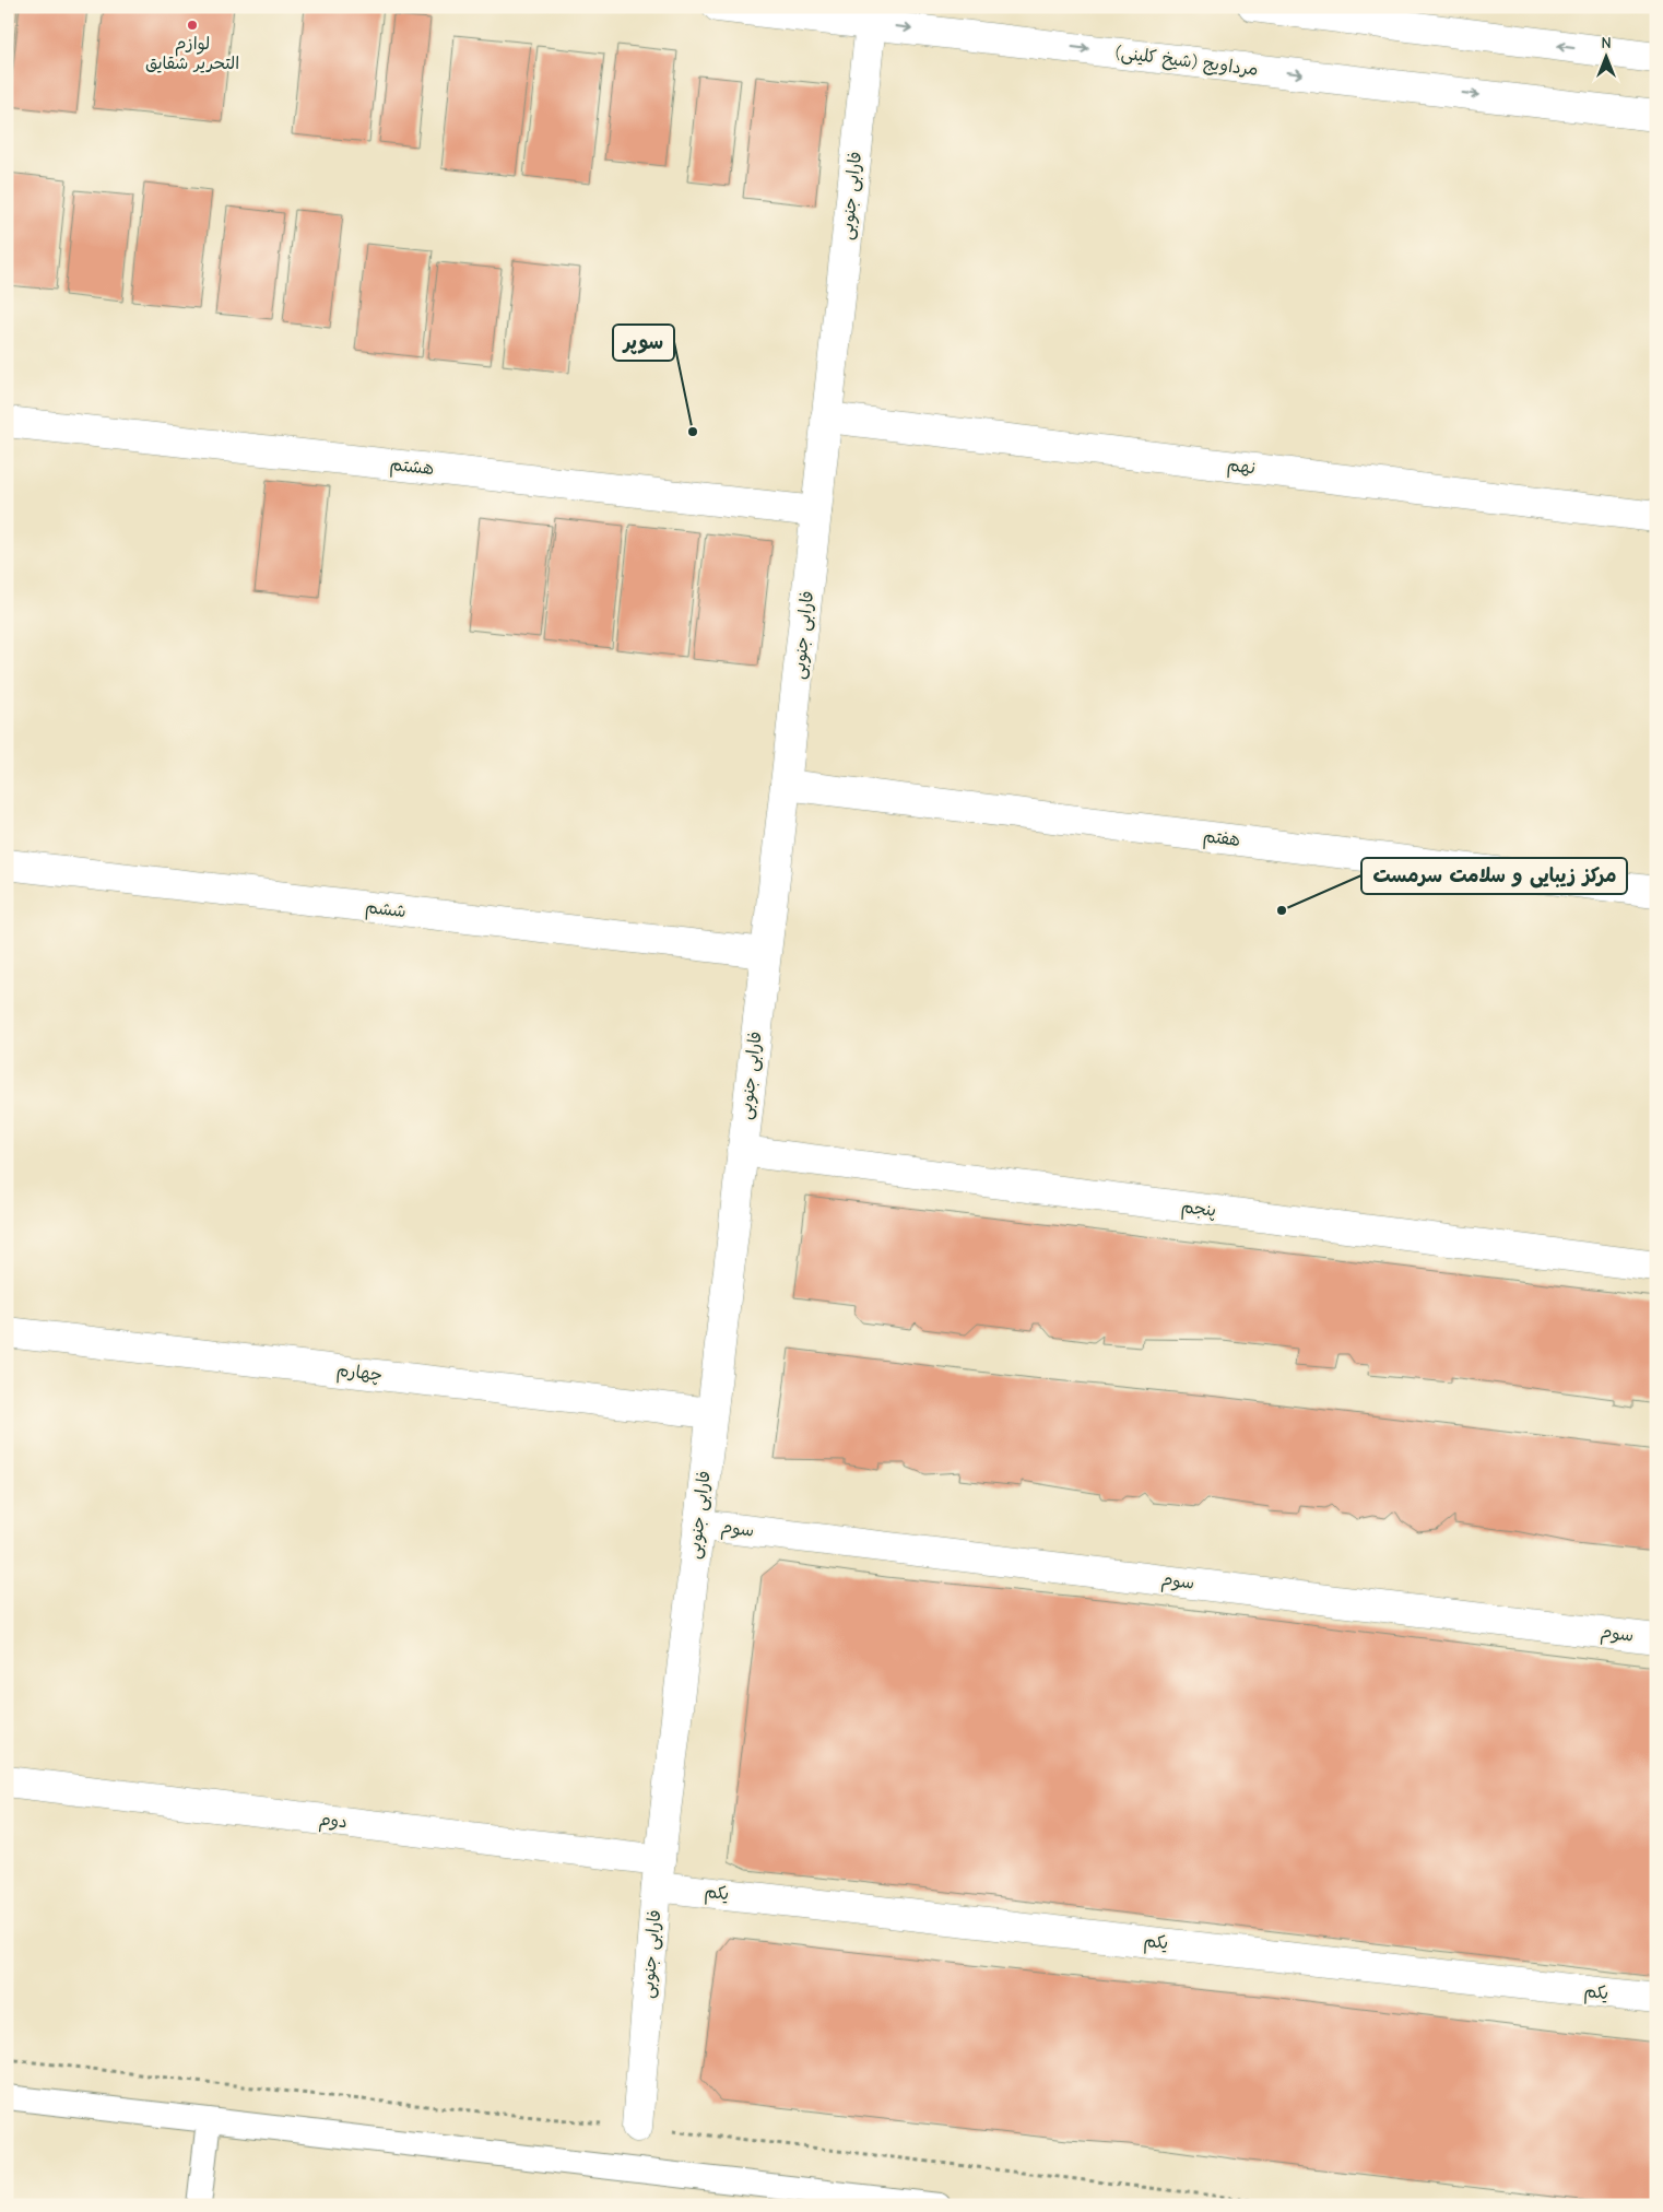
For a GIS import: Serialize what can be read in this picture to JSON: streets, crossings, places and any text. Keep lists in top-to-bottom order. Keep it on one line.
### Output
{"streets":{"street":["مرداویج (شیخ کلینی)","فارابی جنوبی","هشتم","نهم","هفتم","ششم","پنجم","چهارم","سوم","دوم","یکم"]},"crossings":[["مرداویج (شیخ کلینی)","فارابی جنوبی"],["فارابی جنوبی","هشتم"],["فارابی جنوبی","نهم"],["فارابی جنوبی","هفتم"],["فارابی جنوبی","ششم"],["فارابی جنوبی","پنجم"],["فارابی جنوبی","چهارم"],["فارابی جنوبی","سوم"],["فارابی جنوبی","دوم"],["فارابی جنوبی","یکم"],["دوم","یکم"]],"places":["لوازم التحریر شقایق","سوپر","مرکز زیبایی و سلامت سرمست"],"north":"top"}
